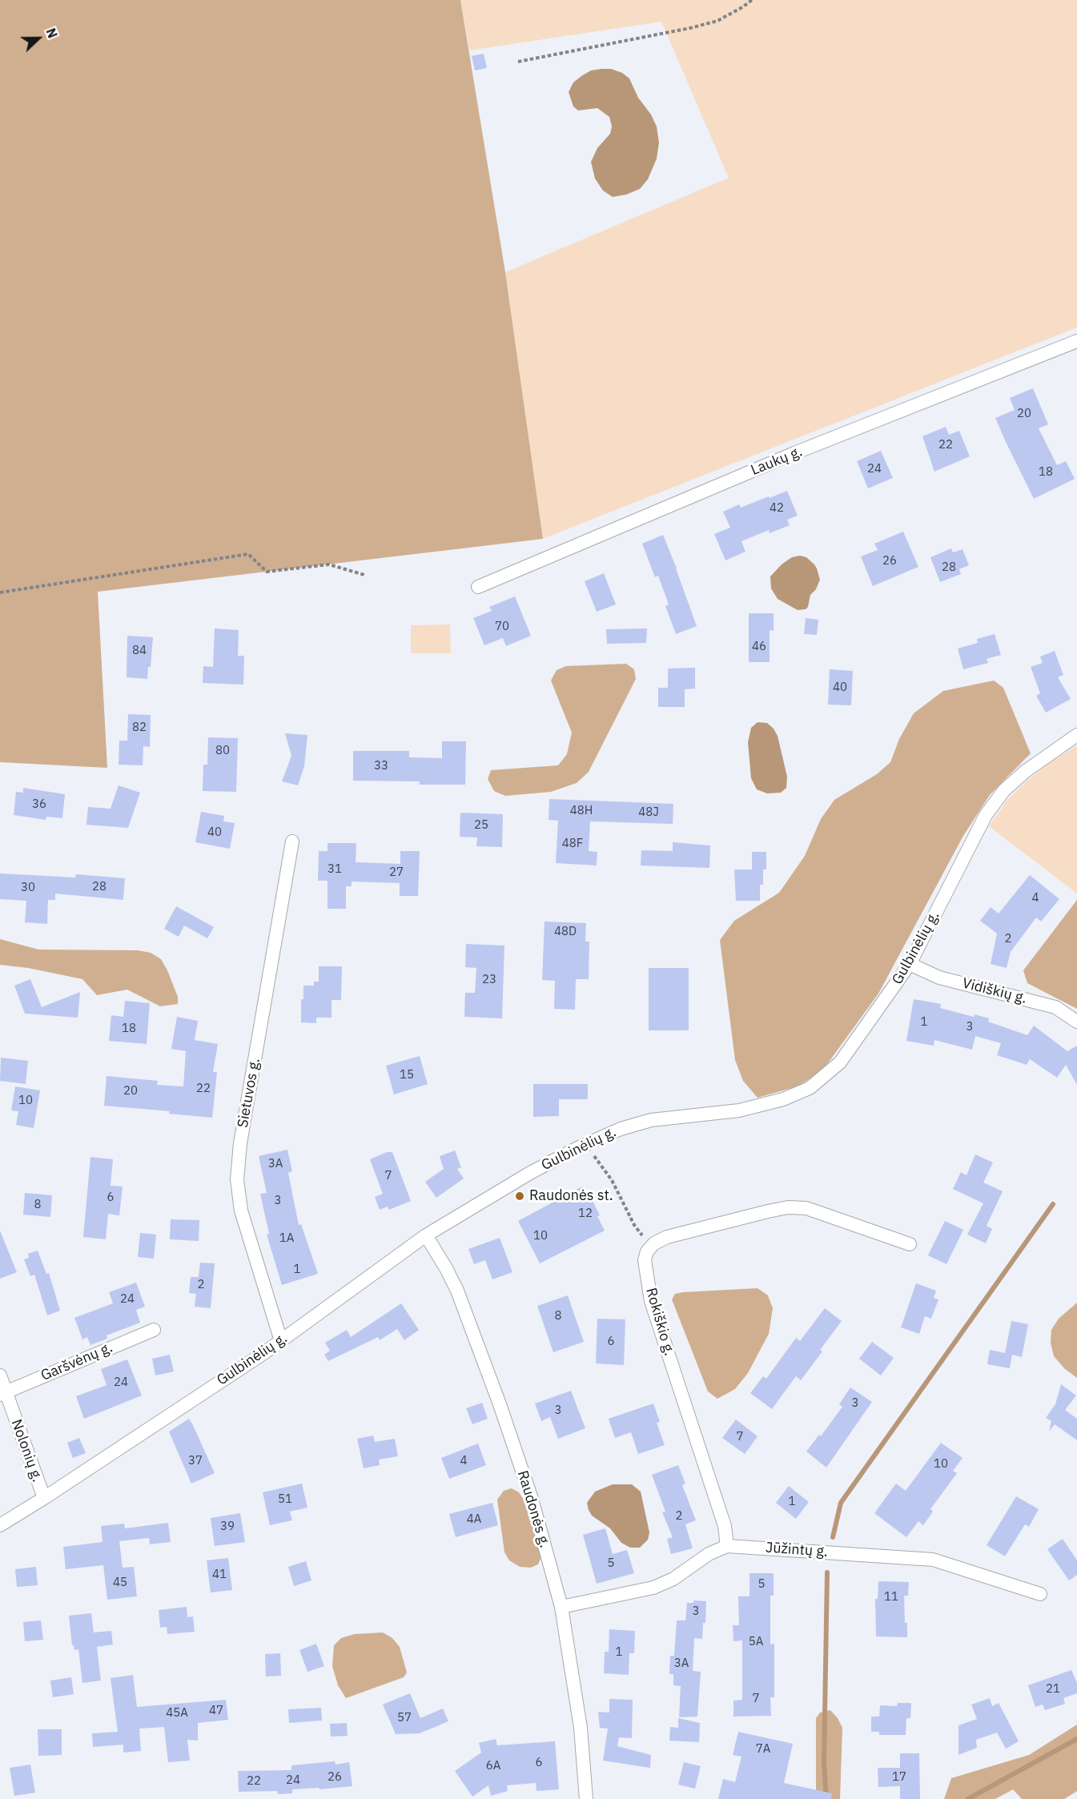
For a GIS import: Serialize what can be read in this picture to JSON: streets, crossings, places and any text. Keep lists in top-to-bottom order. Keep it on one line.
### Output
{"streets":{"street":["Laukų g.","Gulbinėlių g.","Vidiškių g.","Sietuvos g.","Rokiškio g.","Garšvėnų g.","Nolonių g.","Raudonės g.","Jūžintų g."]},"crossings":[["Gulbinėlių g.","Vidiškių g."],["Gulbinėlių g.","Sietuvos g."],["Gulbinėlių g.","Nolonių g."],["Gulbinėlių g.","Raudonės g."],["Rokiškio g.","Jūžintų g."],["Garšvėnų g.","Nolonių g."]],"places":["Raudonės st."],"house_numbers":["20","22","24","18","42","26","28","70","46","84","40","82","80","33","36","48H","48J","25","40","48F","31","27","28","30","4","48D","2","23","1","3","18","15","22","20","10","3A","7","6","3","8","12","10","1A","1","2","24","8","6","24","3","3","7","37","4","10","51","1","2","4A","39","5","41","45","5","11","3","5A","1","3A","21","7","47","45A","57","7A","6","6A","26","17","24","22"],"north":"right"}
